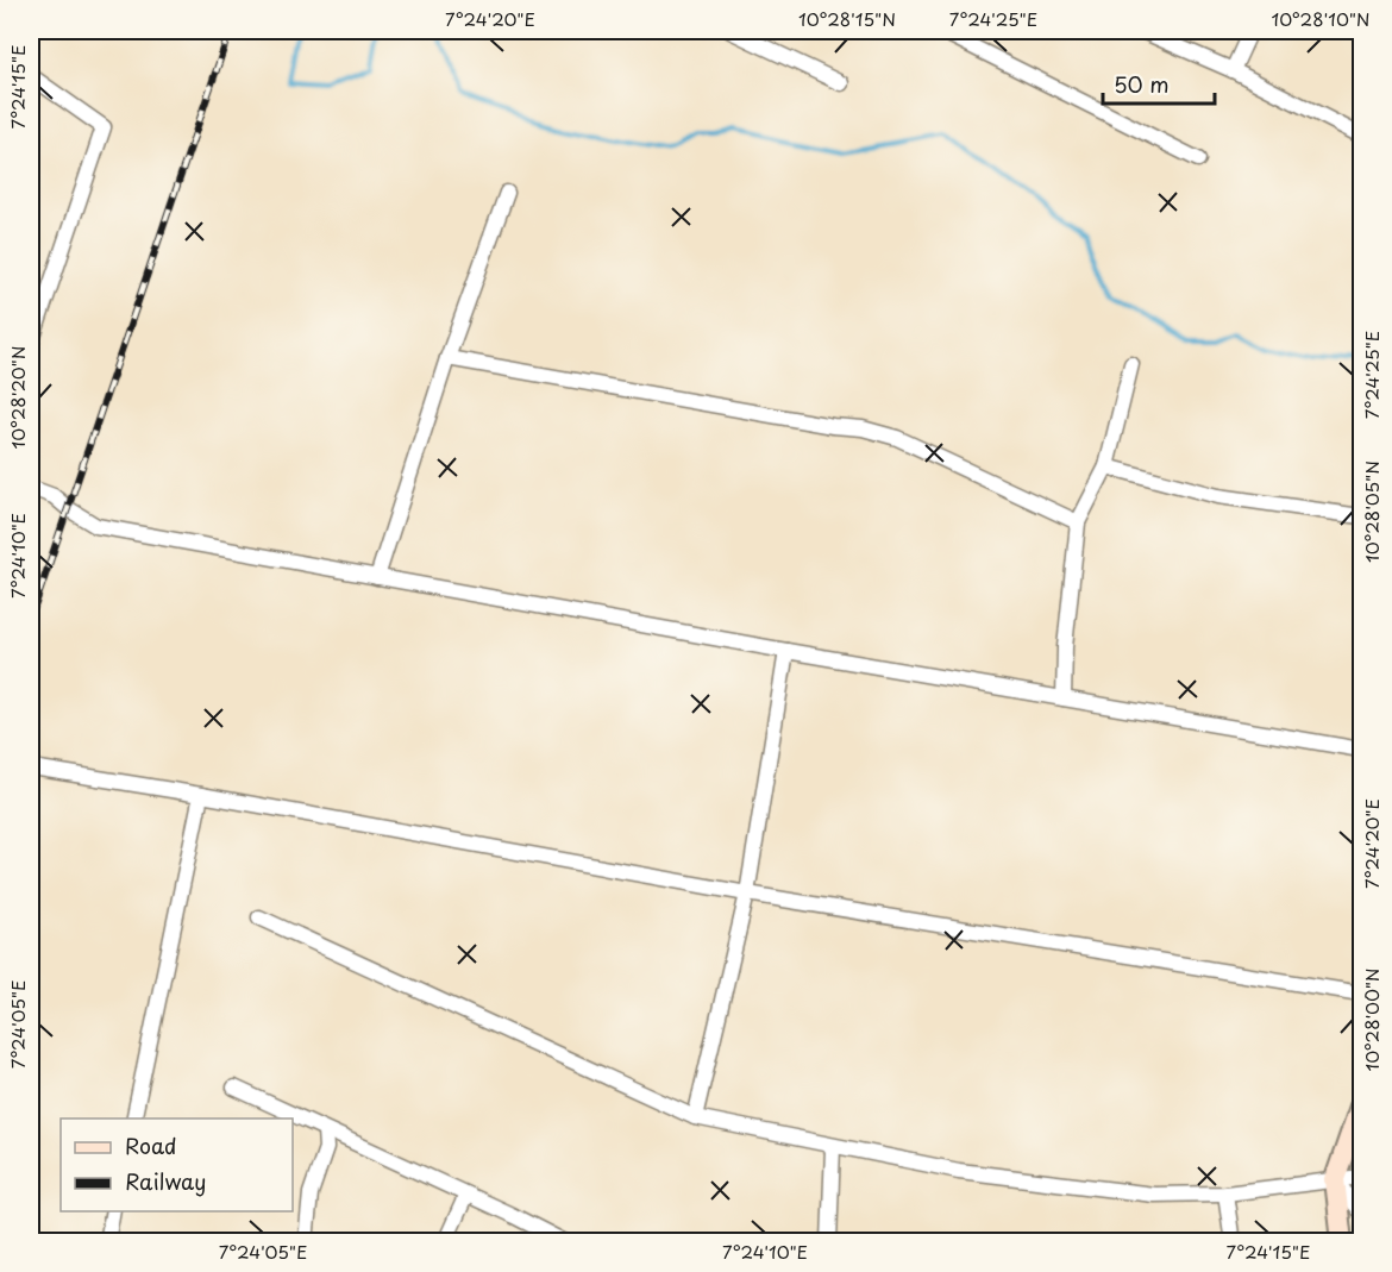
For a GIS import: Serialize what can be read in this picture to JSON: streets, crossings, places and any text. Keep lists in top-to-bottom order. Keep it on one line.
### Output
{"legend":["Road","Railway"],"scale_bar":"50 m","coordinates":["7°24'20\"E","10°28'15\"N","7°24'25\"E","10°28'10\"N","7°24'15\"E","10°28'20\"N","10°28'05\"N","7°24'10\"E","10°28'00\"N","7°24'05\"E"]}
